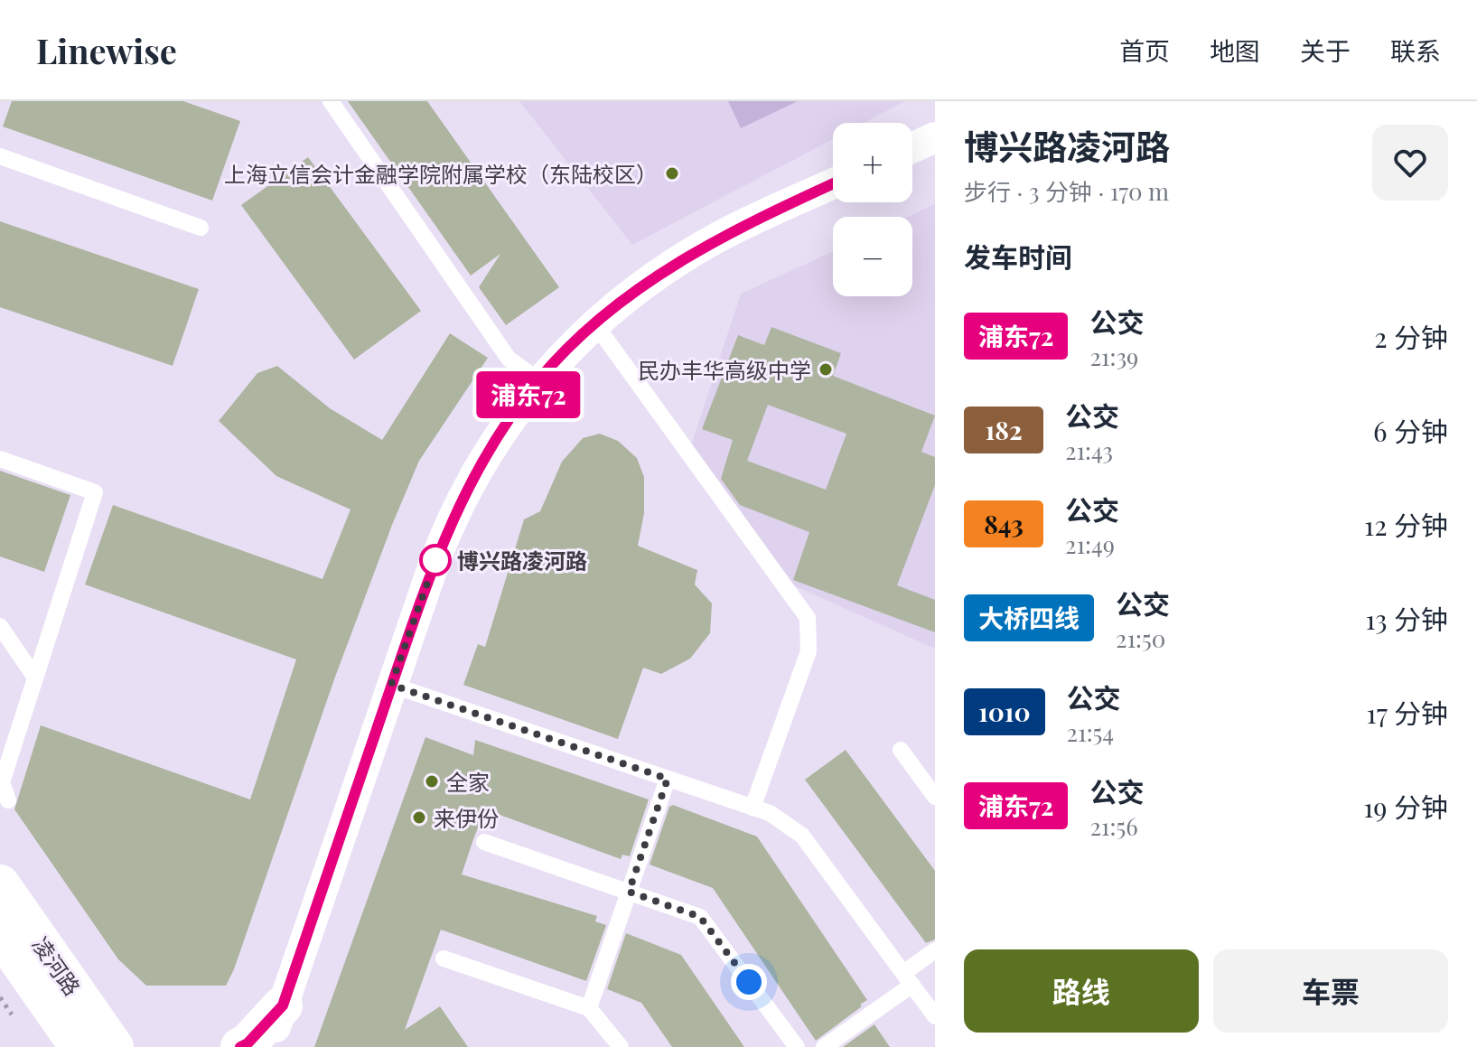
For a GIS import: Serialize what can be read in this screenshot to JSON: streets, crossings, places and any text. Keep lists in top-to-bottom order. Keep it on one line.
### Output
{"streets":{"street":["凌河路"]},"places":["上海立信会计金融学院附属学校（东陆校区）","民办丰华高级中学","博兴路凌河路","全家","来伊份"],"lines":["bus line 浦东72"],"page":{"header":"Linewise","nav":["首页","地图","关于","联系"],"on_map":"浦东72","heading":[["博兴路凌河路","步行 · 3 分钟 · 170 m"],"发车时间"],"map_buttons":["+","−"],"list":[{"mark":"浦东72","name":"公交","note":"21:39","value":"2 分钟"},{"mark":"182","name":"公交","note":"21:43","value":"6 分钟"},{"mark":"843","name":"公交","note":"21:49","value":"12 分钟"},{"mark":"大桥四线","name":"公交","note":"21:50","value":"13 分钟"},{"mark":"1010","name":"公交","note":"21:54","value":"17 分钟"},{"mark":"浦东72","name":"公交","note":"21:56","value":"19 分钟"}],"buttons":["路线","车票"]}}
